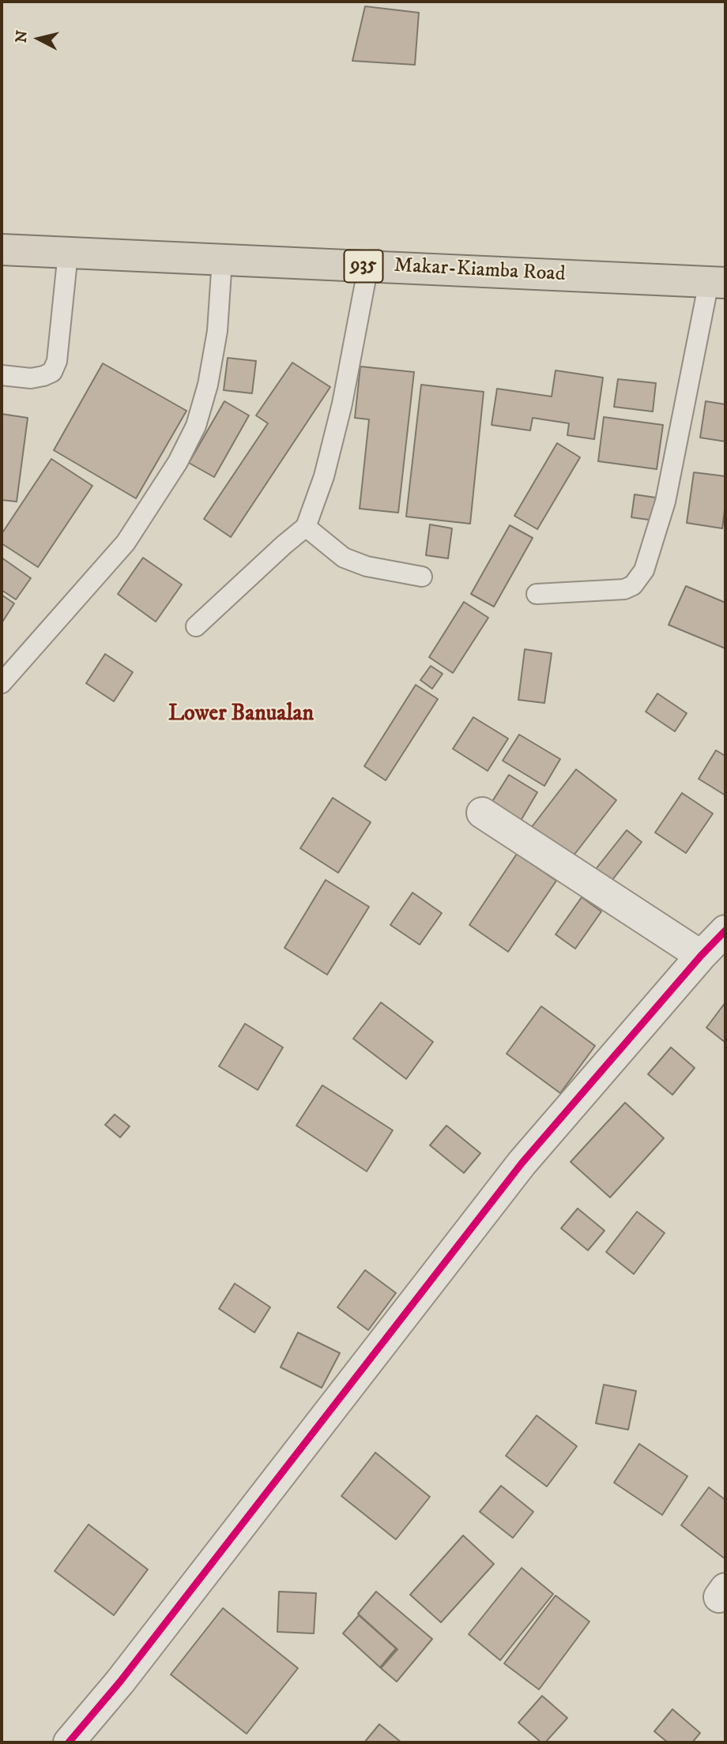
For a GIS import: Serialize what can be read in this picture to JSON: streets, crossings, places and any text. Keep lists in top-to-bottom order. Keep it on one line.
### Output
{"streets":{"main road":["935","Makar-Kiamba Road"]},"districts":["Lower Banualan"],"north":"left"}
